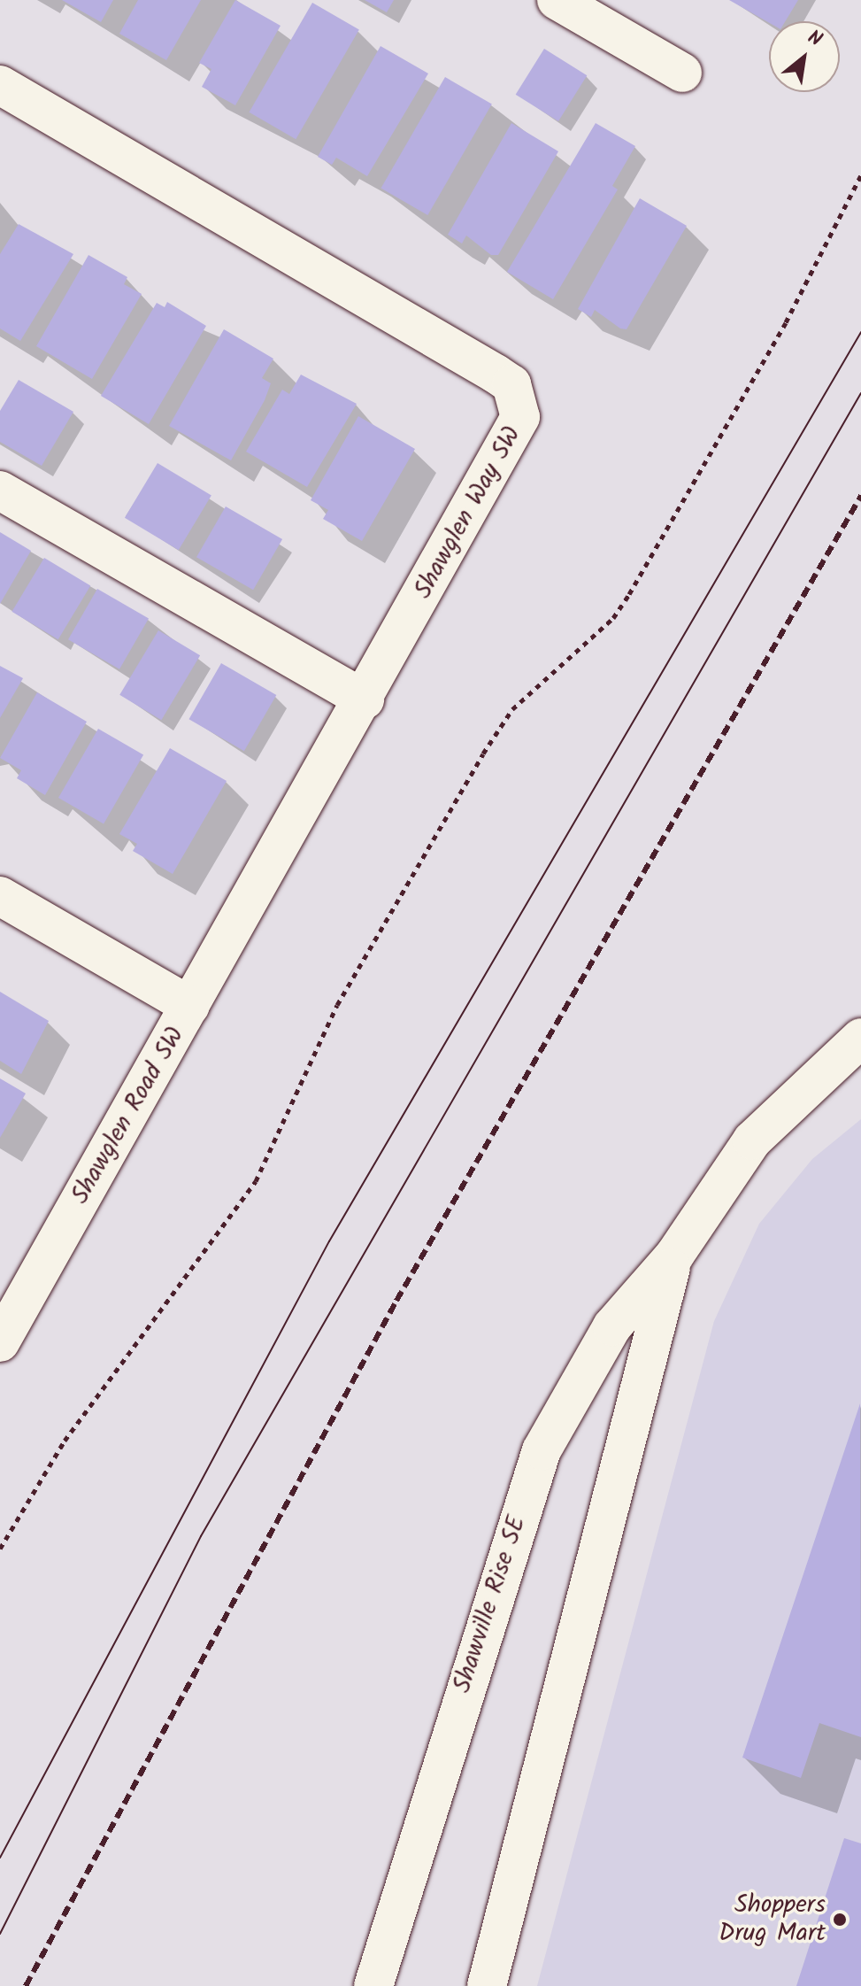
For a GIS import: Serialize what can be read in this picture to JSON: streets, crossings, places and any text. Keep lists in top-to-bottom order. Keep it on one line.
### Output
{"streets":{"street":["Shawglen Way SW","Shawglen Road SW","Shawville Rise SE"]},"crossings":[["Shawglen Way SW","Shawglen Road SW"]],"places":["Shoppers Drug Mart"],"north":"top right"}
